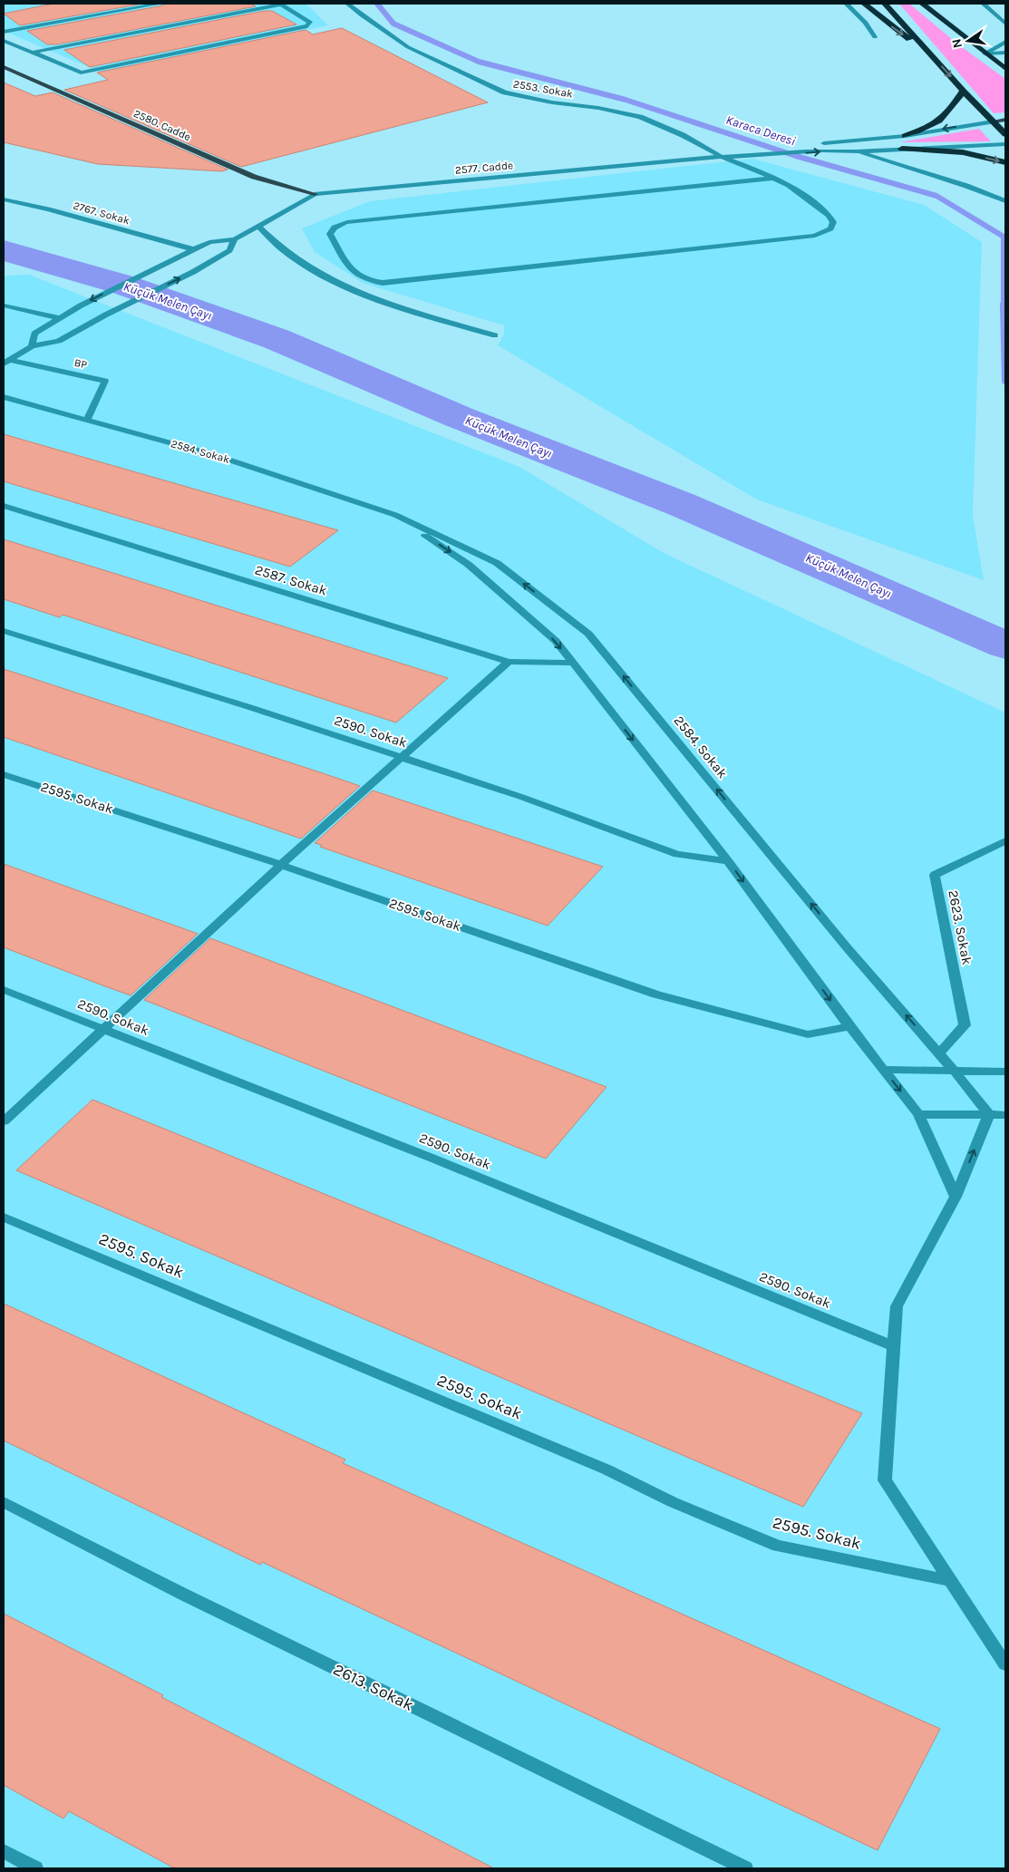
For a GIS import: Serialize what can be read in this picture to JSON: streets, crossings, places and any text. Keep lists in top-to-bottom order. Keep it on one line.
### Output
{"streets":{"main road":["2580. Cadde"],"street":["2553. Sokak","2577. Cadde","2767. Sokak","BP","2584. Sokak","2587. Sokak","2590. Sokak","2595. Sokak","2623. Sokak","2613. Sokak"]},"crossings":[["2553. Sokak","2577. Cadde"],["2580. Cadde","2577. Cadde"],["BP","2584. Sokak"],["2584. Sokak","2587. Sokak"],["2584. Sokak","2590. Sokak"],["2584. Sokak","2595. Sokak"],["2584. Sokak","2623. Sokak"]],"water":["Karaca Deresi","Küçük Melen Çayı"],"north":"left"}
